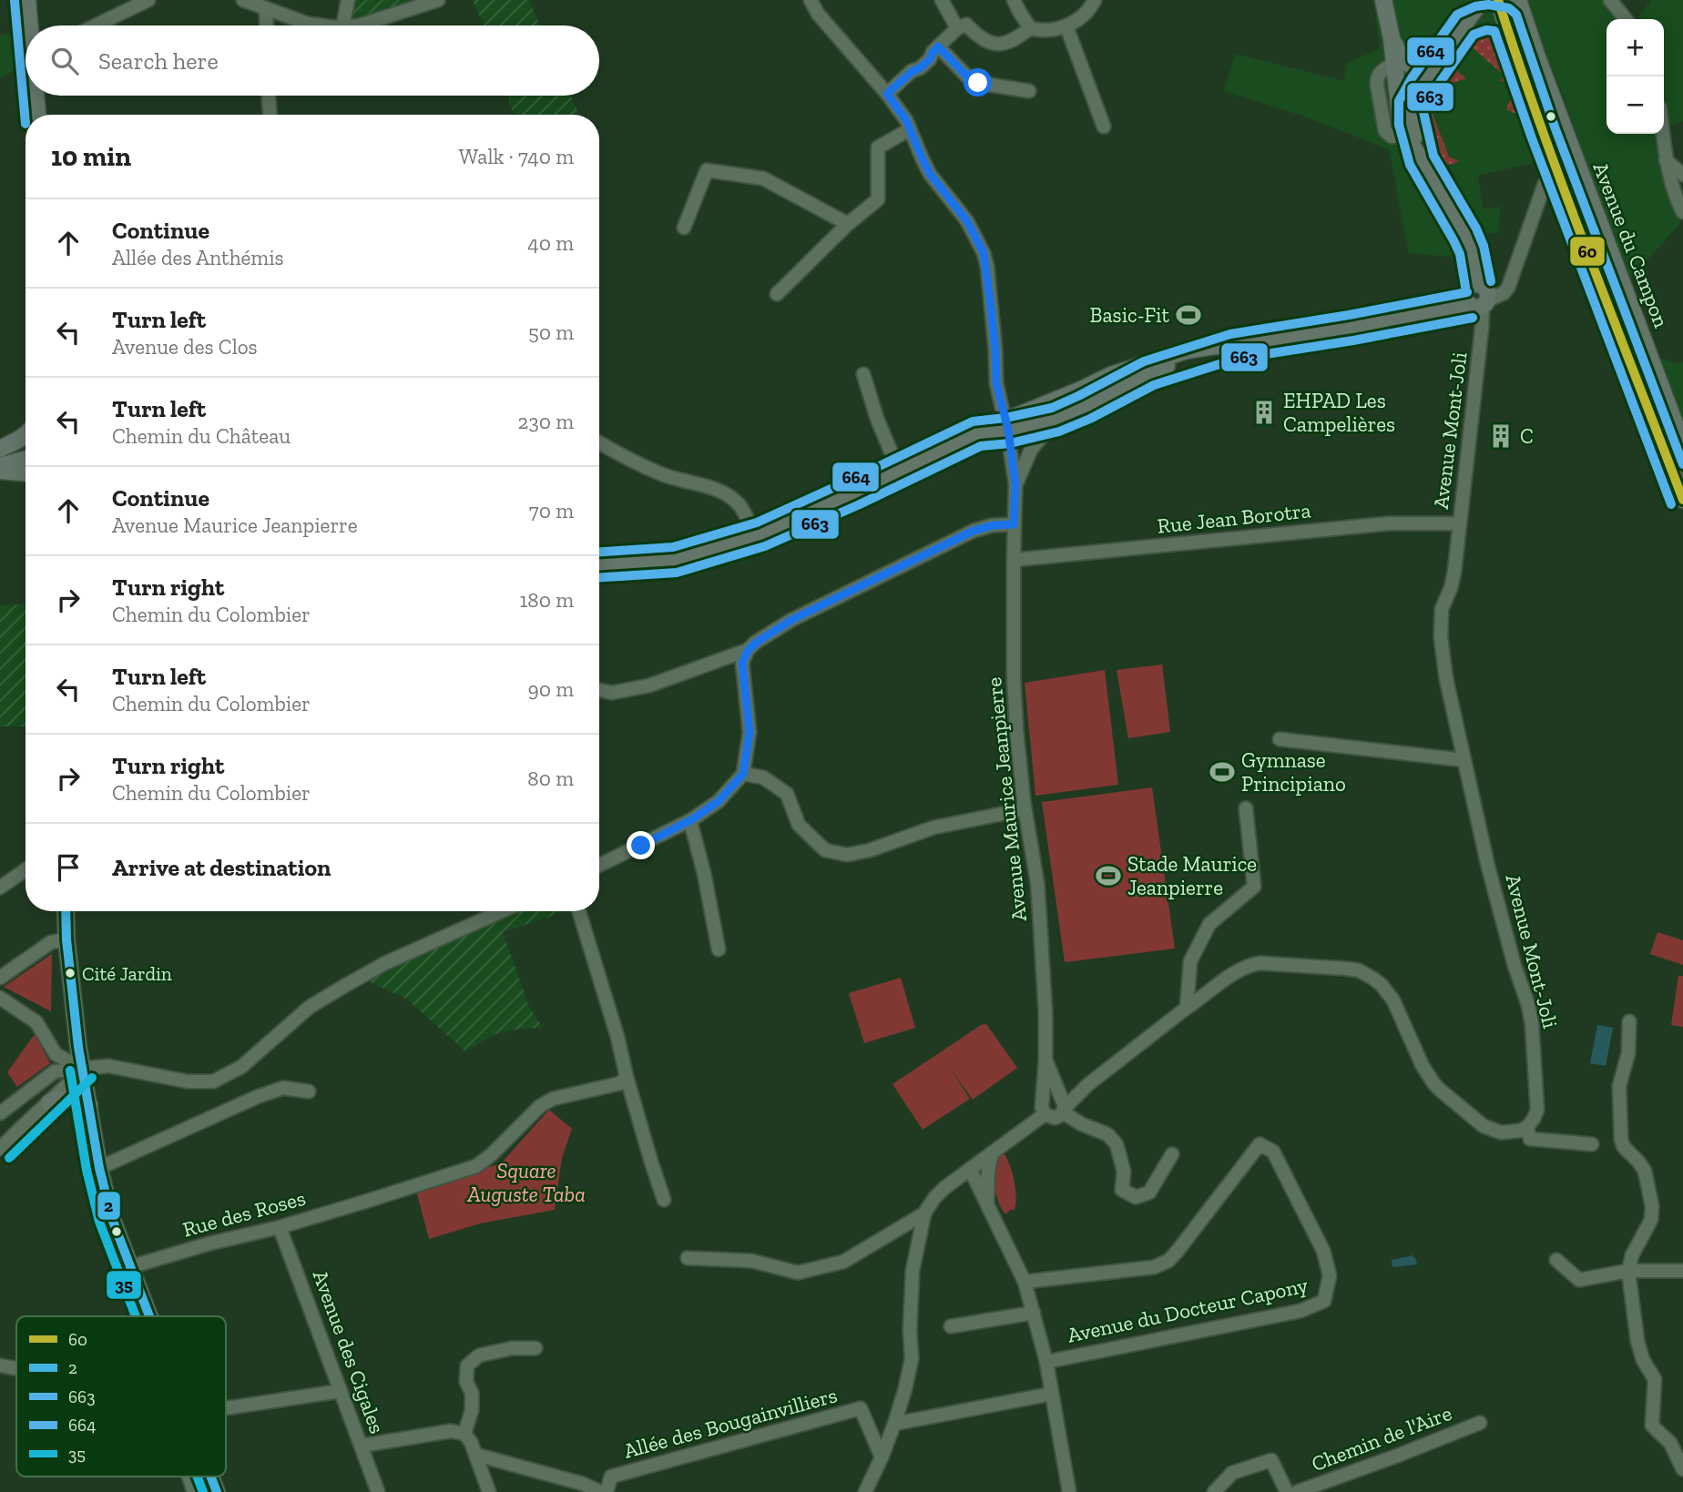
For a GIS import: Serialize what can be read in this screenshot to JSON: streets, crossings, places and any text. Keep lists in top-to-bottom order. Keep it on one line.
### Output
{"streets":{"main road":["Avenue du Campon"],"street":["Avenue Mont-Joli","Rue Jean Borotra","Avenue Maurice Jeanpierre","Rue des Roses","Avenue du Docteur Capony","Avenue des Cigales","Allée des Bougainvilliers","Chemin de l'Aire"]},"crossings":[["Avenue Mont-Joli","Rue Jean Borotra"],["Rue Jean Borotra","Avenue Maurice Jeanpierre"],["Rue des Roses","Avenue des Cigales"]],"parks":["Square Auguste Taba"],"places":{"sports":["Basic-Fit","Gymnase Principiano","Stade Maurice Jeanpierre"],"building":["EHPAD Les Campelières","C"],"other":["Cité Jardin"]},"lines":["transit line 60","transit line 663","transit line 664","transit line 2","transit line 35"],"legend":["60","2","663","664","35"],"page":{"map_buttons":["+","−"],"search":"Search here","heading":["10 min","Walk · 740 m"],"list":[["Continue","Allée des Anthémis","40 m"],["Turn left","Avenue des Clos","50 m"],["Turn left","Chemin du Château","230 m"],["Continue","Avenue Maurice Jeanpierre","70 m"],["Turn right","Chemin du Colombier","180 m"],["Turn left","Chemin du Colombier","90 m"],["Turn right","Chemin du Colombier","80 m"],"Arrive at destination"]}}
